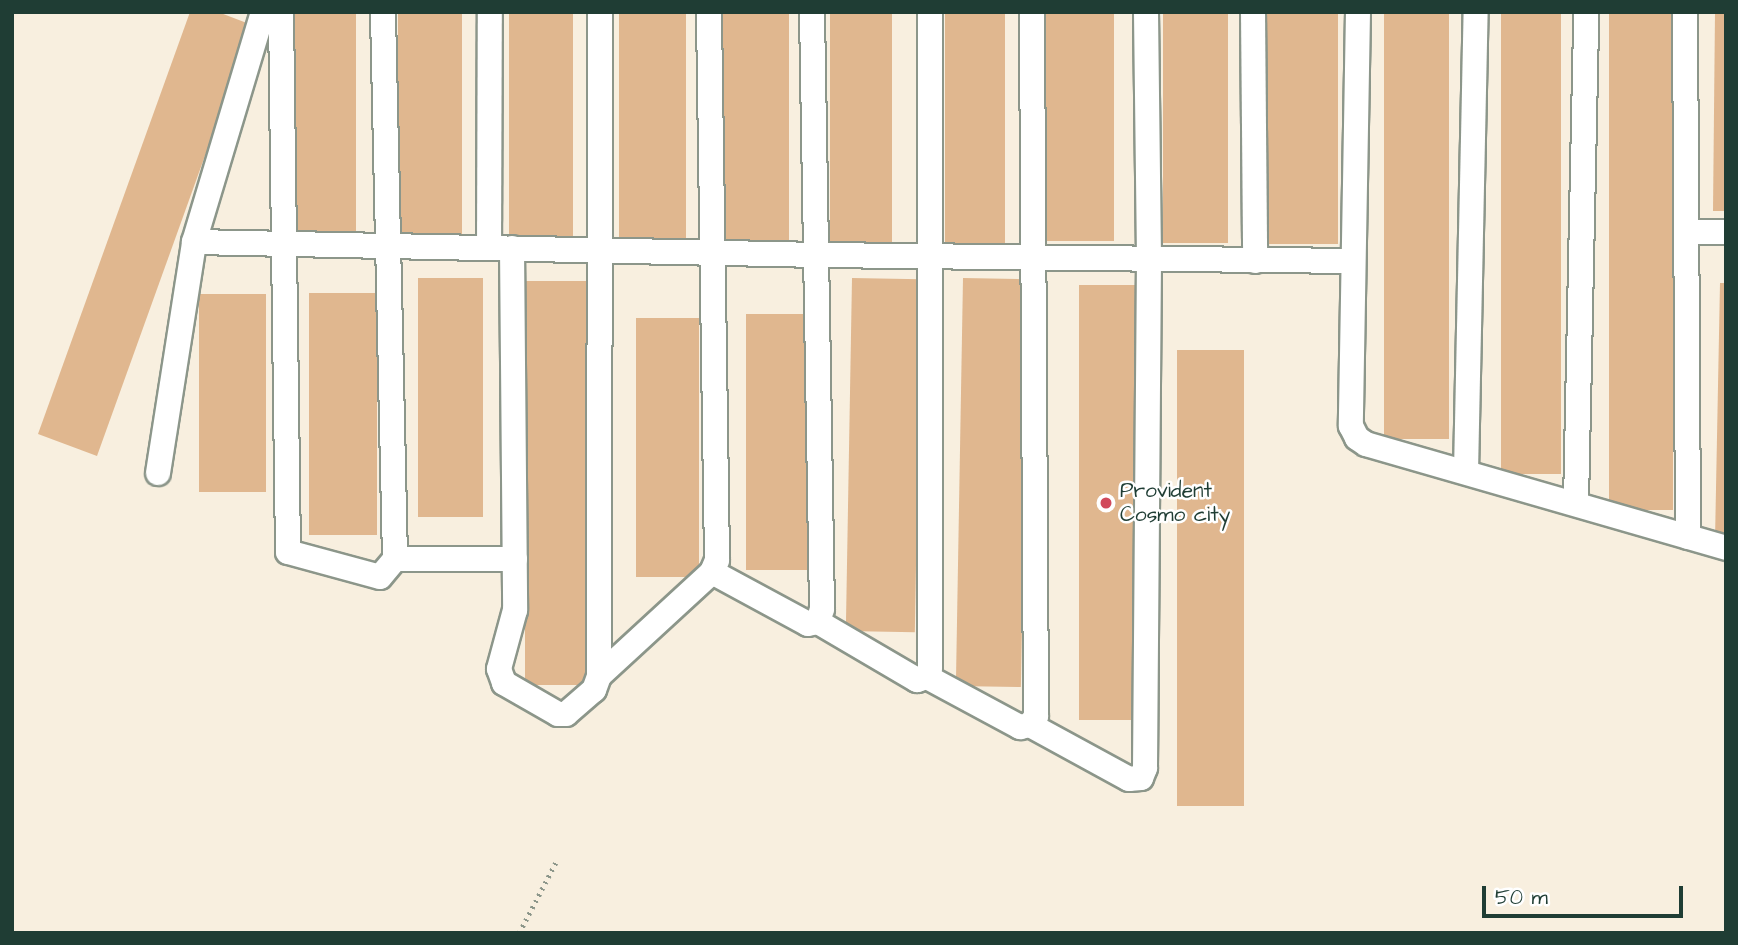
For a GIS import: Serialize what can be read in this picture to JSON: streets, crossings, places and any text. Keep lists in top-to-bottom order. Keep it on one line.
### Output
{"places":["Provident Cosmo city"],"scale_bar":"50 m"}
